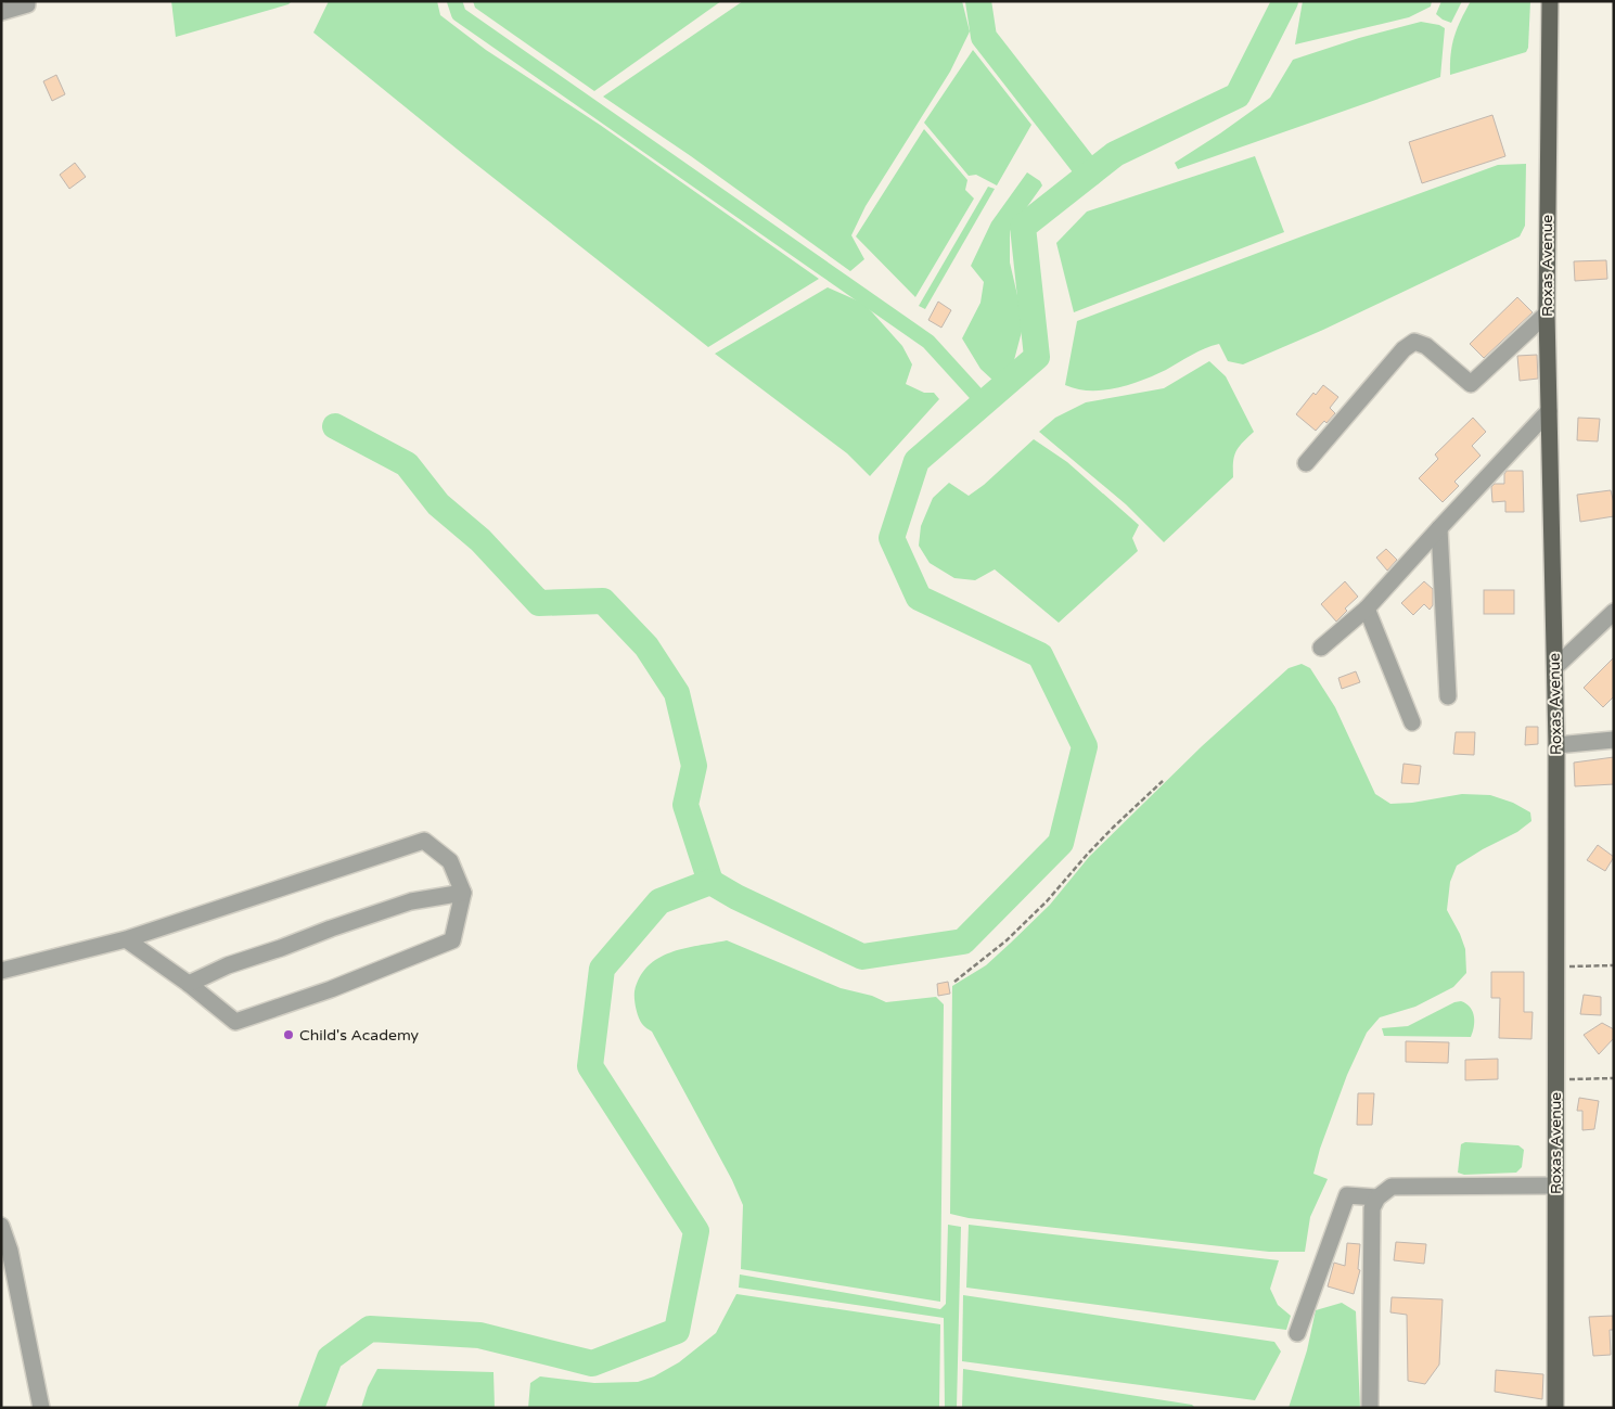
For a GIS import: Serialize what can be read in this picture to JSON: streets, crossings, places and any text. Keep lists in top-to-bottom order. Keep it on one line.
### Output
{"streets":{"main road":["Roxas Avenue"]},"places":["Child's Academy"]}
